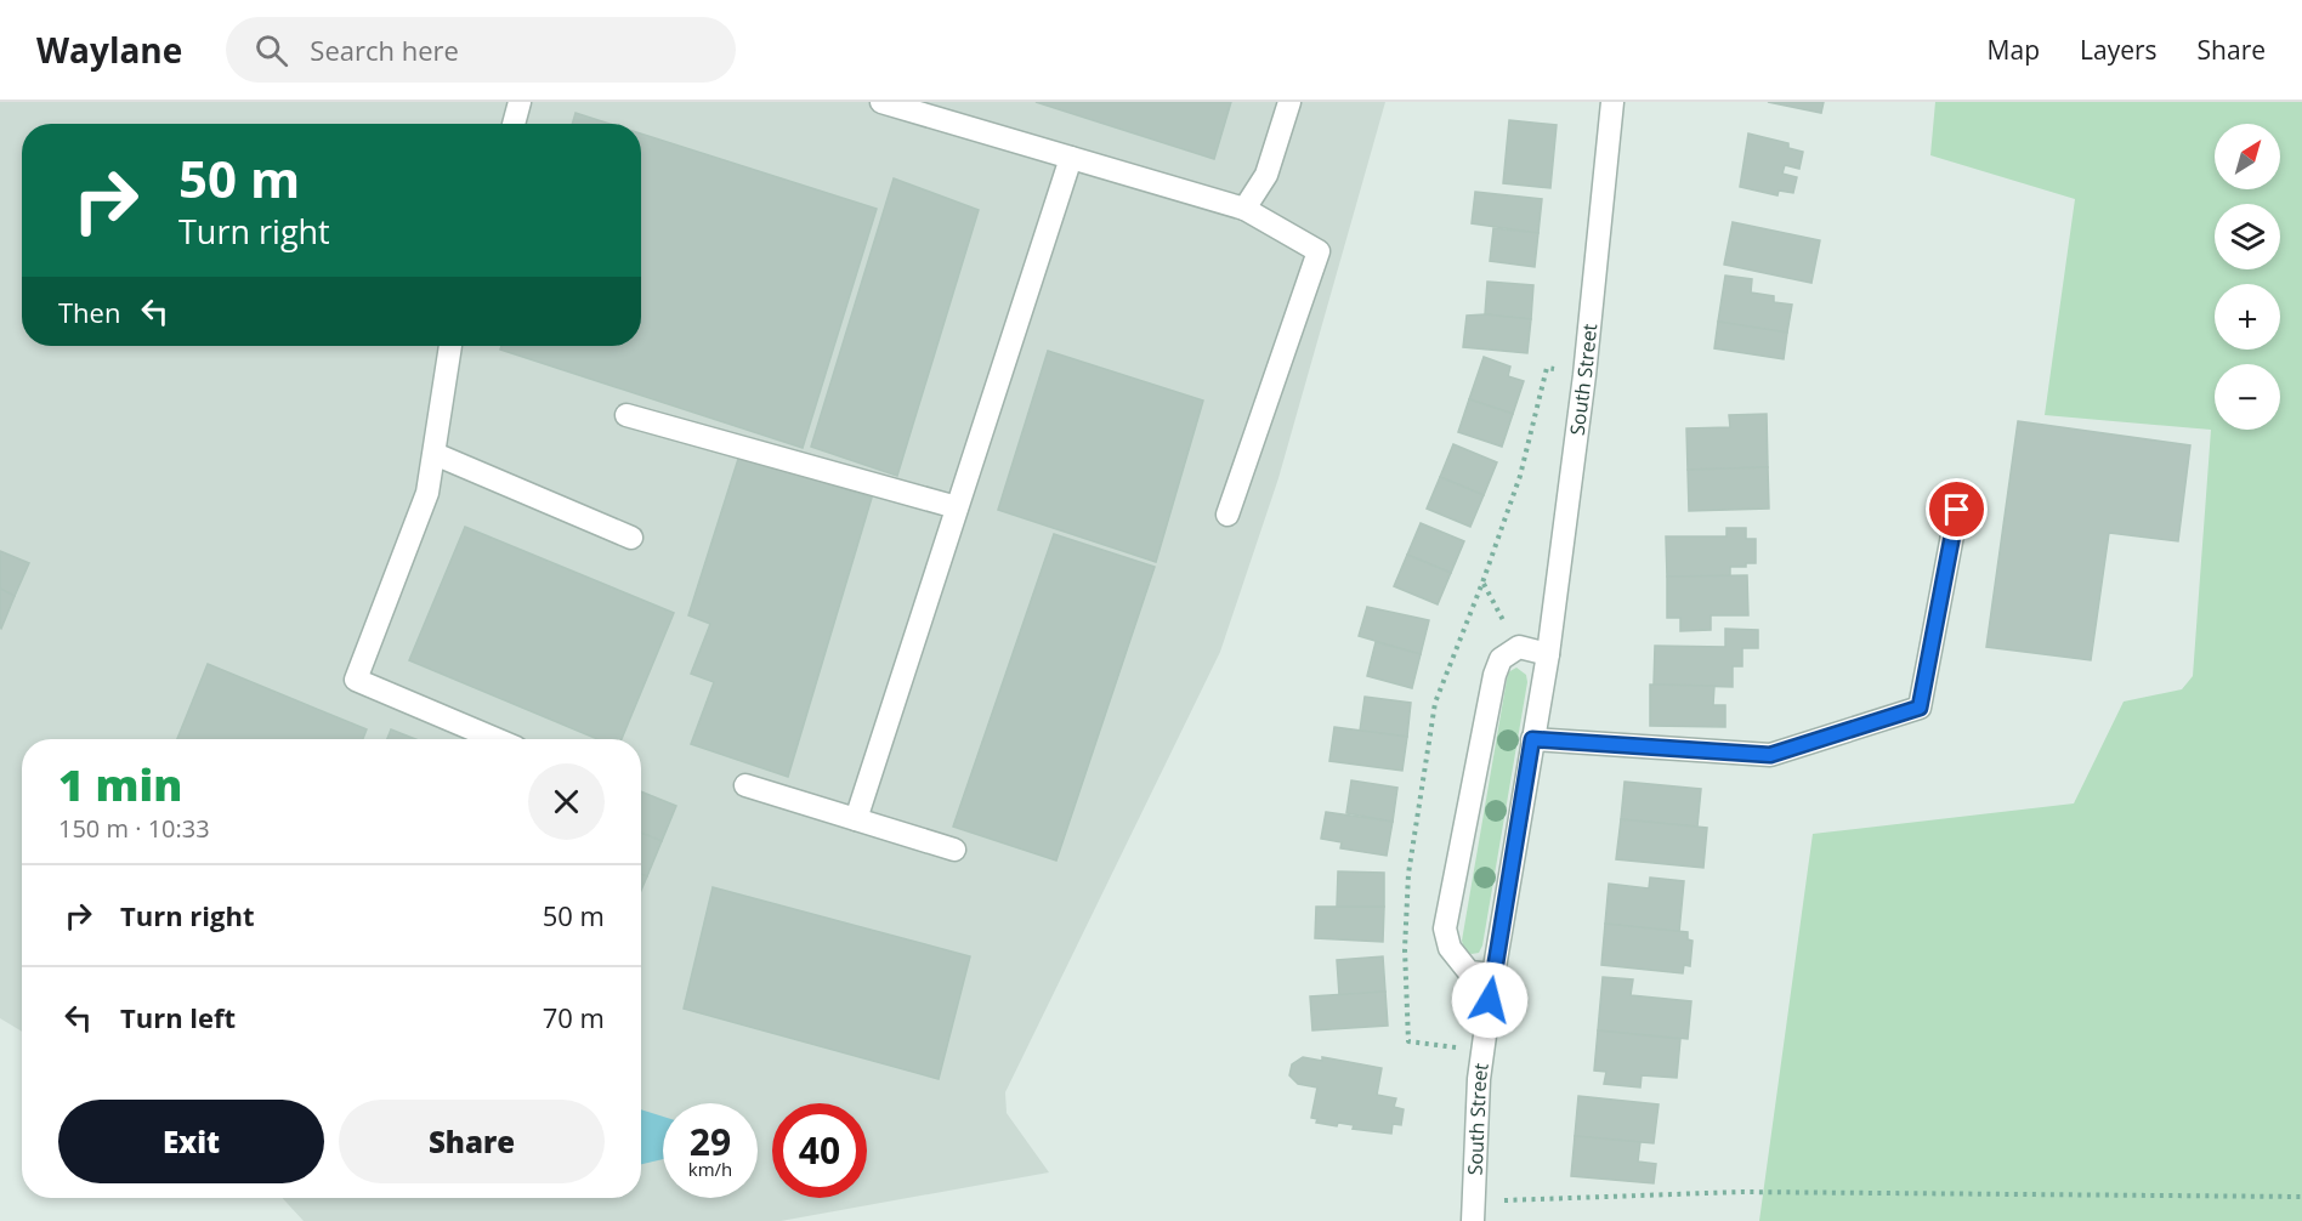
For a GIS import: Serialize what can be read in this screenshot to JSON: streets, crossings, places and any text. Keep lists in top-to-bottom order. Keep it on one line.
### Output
{"streets":{"street":["South Street"]},"north":"top right","page":{"header":"Waylane","search":"Search here","nav":["Map","Layers","Share"],"map_buttons":["+","−"],"turn":["50 m","Turn right"],"then":"Then","heading":["1 min","150 m · 10:33"],"list":[{"name":"Turn right","value":"50 m"},{"name":"Turn left","value":"70 m"}],"buttons":["Exit","Share"],"speed":"29 km/h","limit":"40"}}
